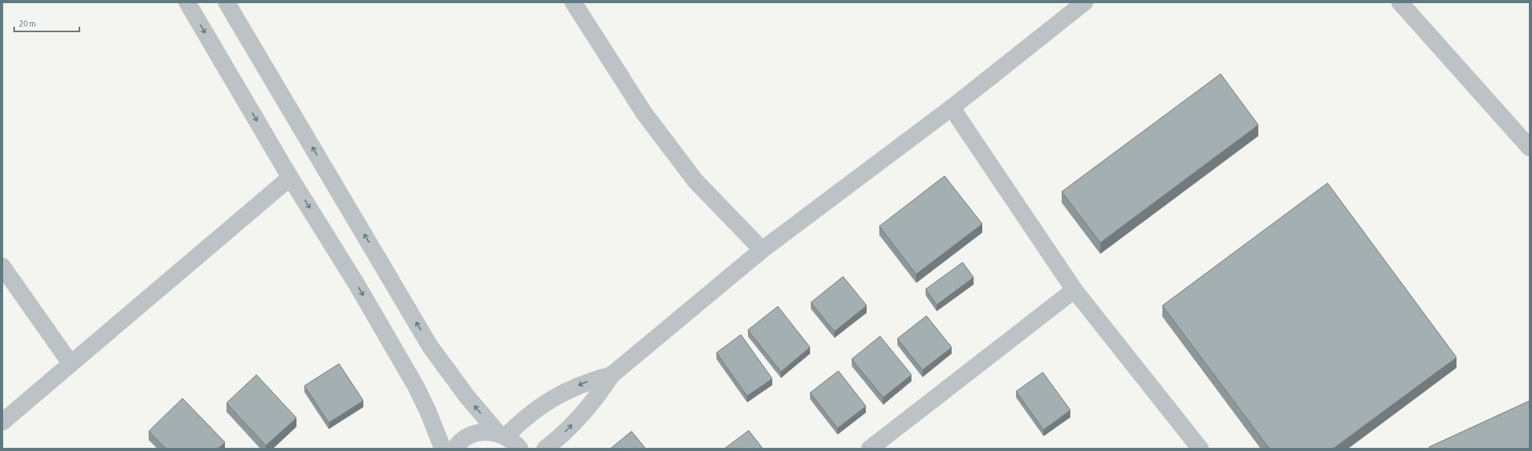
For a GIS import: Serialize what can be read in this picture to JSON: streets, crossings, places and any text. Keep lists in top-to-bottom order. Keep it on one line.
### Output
{"scale_bar":"20 m"}
